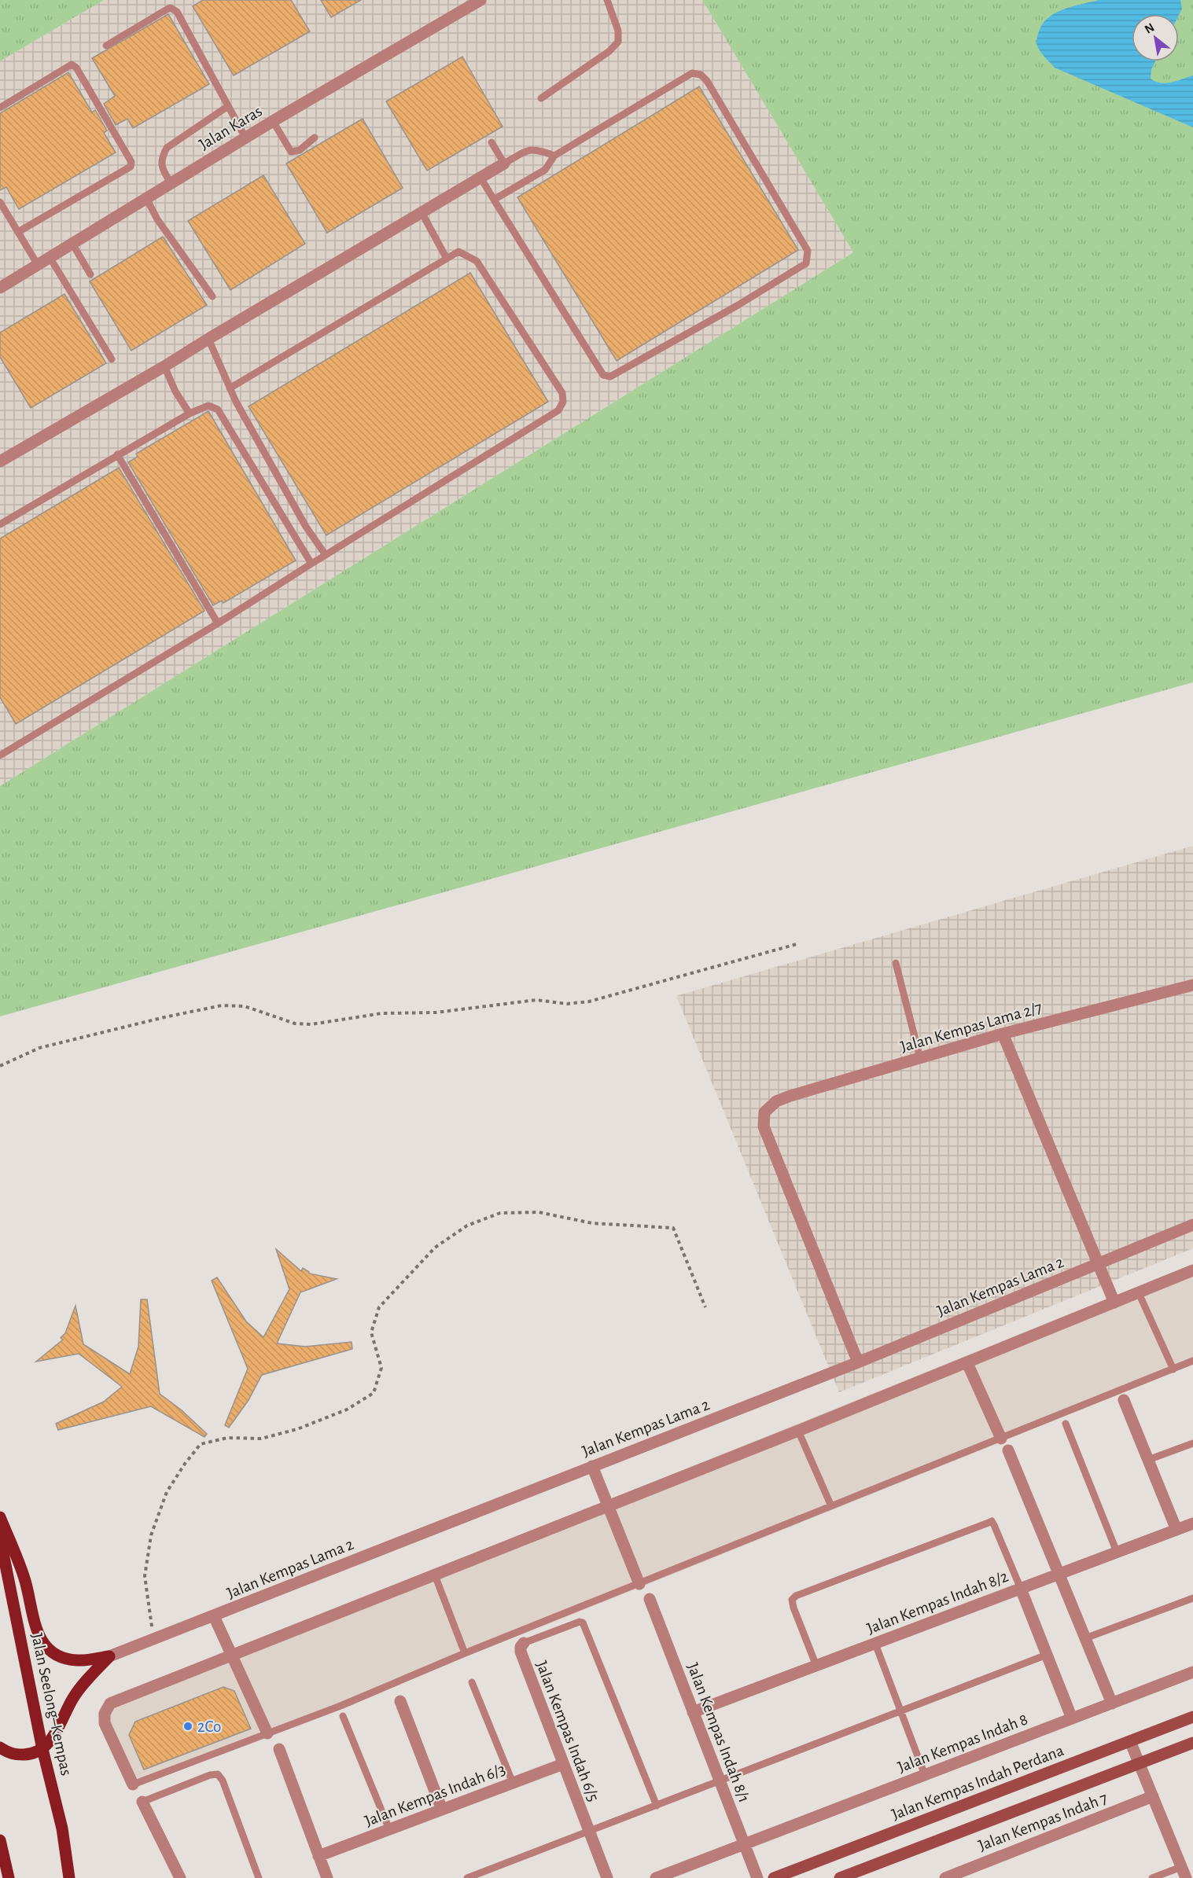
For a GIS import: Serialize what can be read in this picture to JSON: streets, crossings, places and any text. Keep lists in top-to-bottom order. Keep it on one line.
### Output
{"streets":{"main road":["Jalan Seelong–Kempas"],"street":["Jalan Karas","Jalan Kempas Lama 2/7","Jalan Kempas Lama 2","Jalan Kempas Indah 8/2","Jalan Kempas Indah 6/5","Jalan Kempas Indah 8/1","Jalan Kempas Indah 8","Jalan Kempas Indah Perdana","Jalan Kempas Indah 6/3","Jalan Kempas Indah 7"]},"crossings":[["Jalan Kempas Lama 2/7","Jalan Kempas Lama 2"],["Jalan Kempas Indah 8/2","Jalan Kempas Indah 8/1"],["Jalan Kempas Indah 6/5","Jalan Kempas Indah 6/3"],["Jalan Kempas Indah 8/1","Jalan Kempas Indah 8"]],"places":["2Co"],"north":"top left"}
